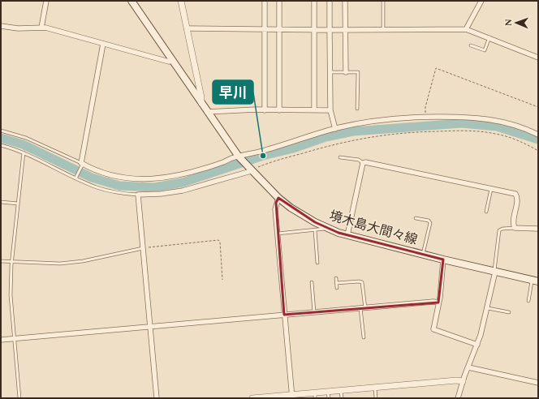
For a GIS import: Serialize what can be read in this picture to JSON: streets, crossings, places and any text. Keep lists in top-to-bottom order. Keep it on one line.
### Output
{"streets":{"main road":["境木島大間々線"]},"places":["早川"],"north":"left"}
